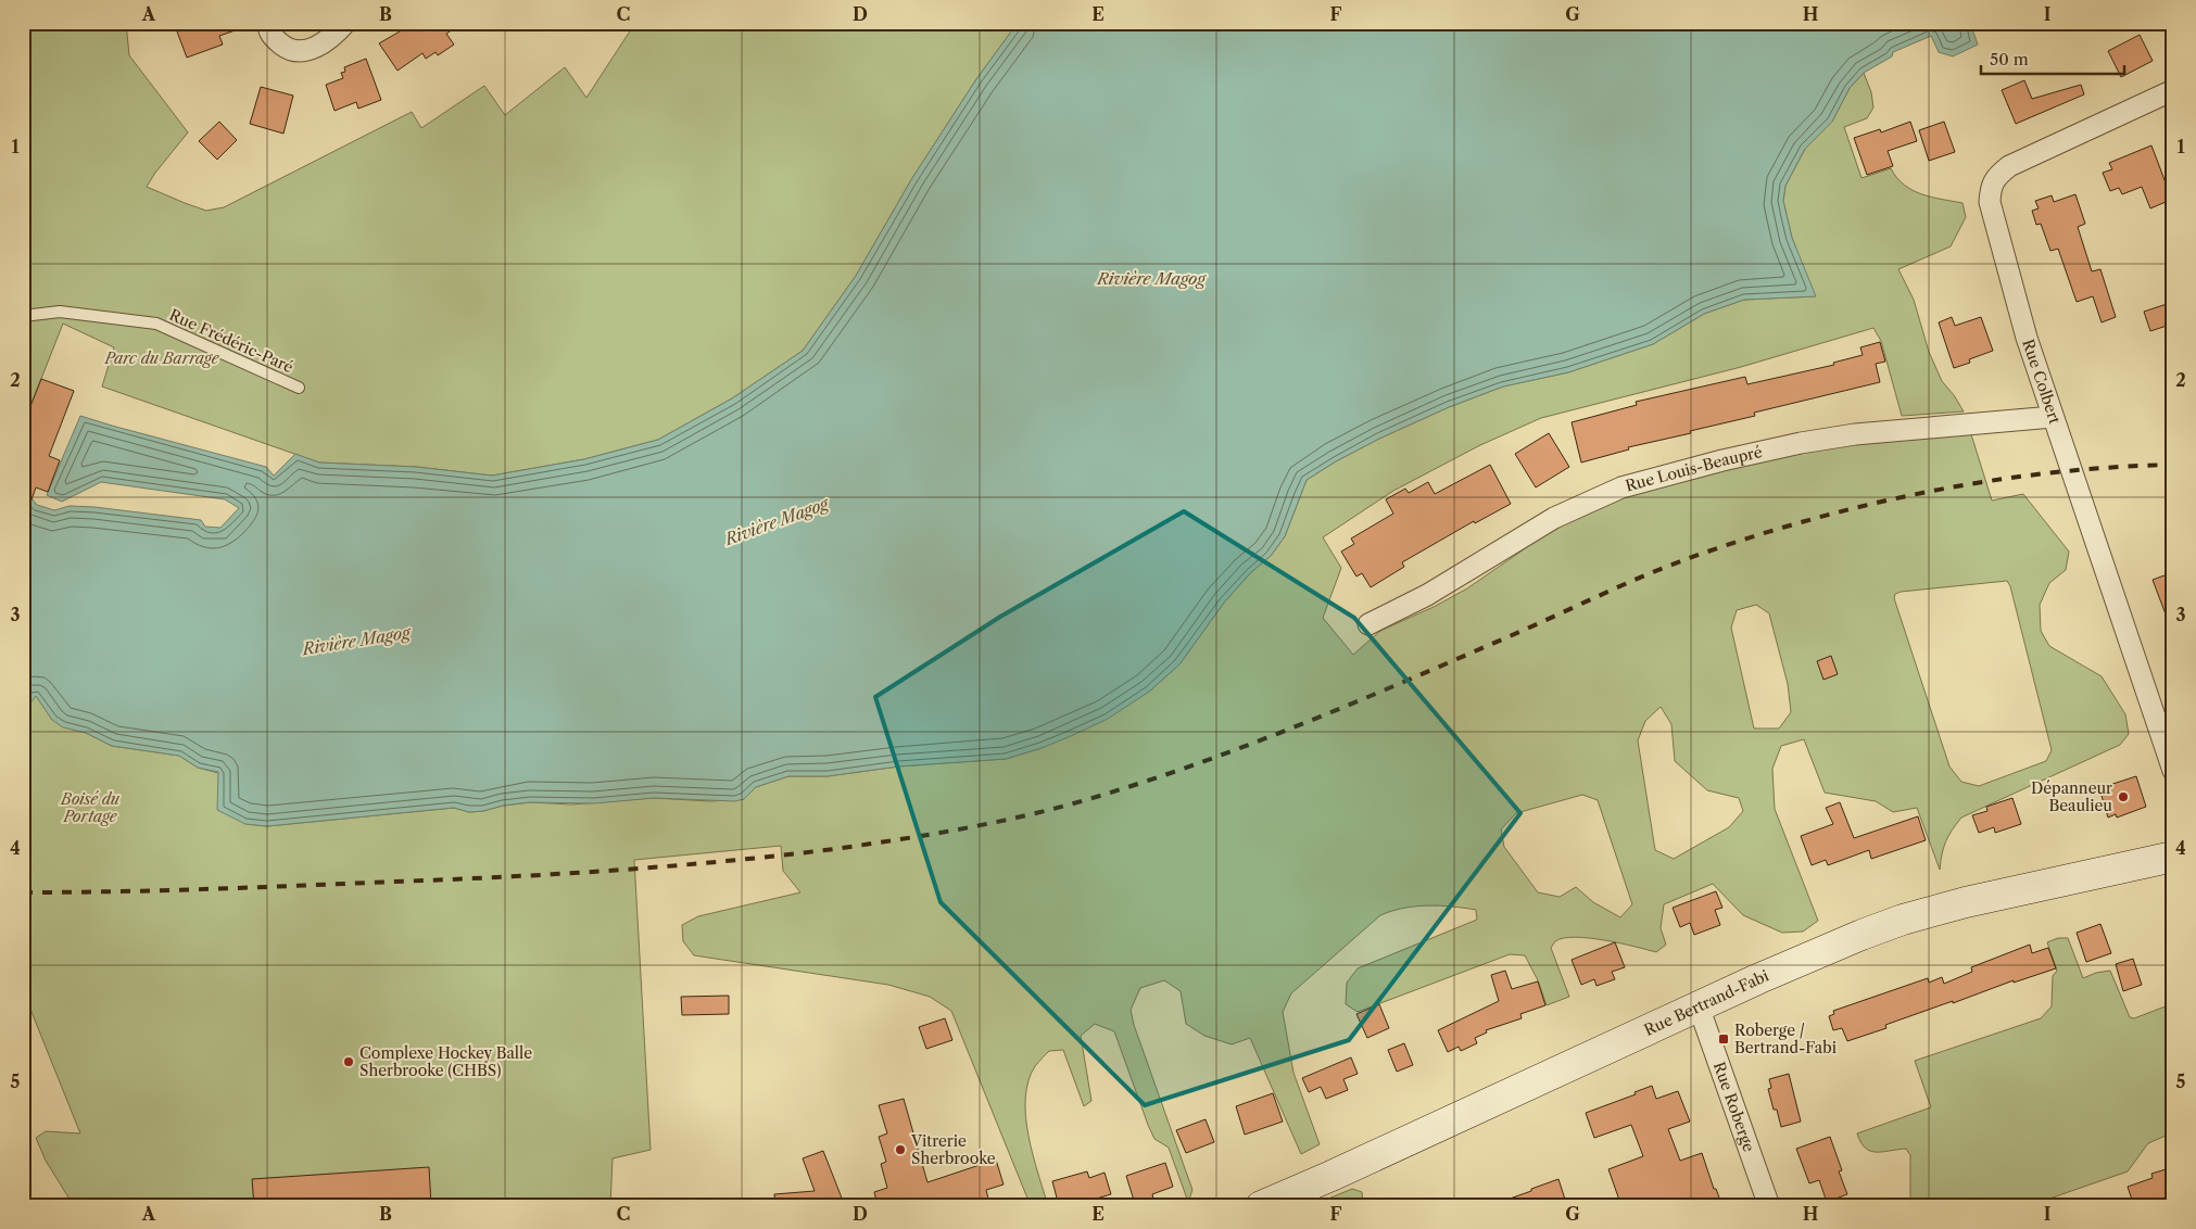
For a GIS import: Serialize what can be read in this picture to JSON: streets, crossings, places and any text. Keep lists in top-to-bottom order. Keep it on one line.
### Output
{"streets":{"street":["Rue Colbert","Rue Louis-Beaupré","Rue Bertrand-Fabi","Rue Roberge"],"lane":["Rue Frédéric-Paré"]},"crossings":[["Rue Colbert","Rue Louis-Beaupré"],["Rue Bertrand-Fabi","Rue Roberge"]],"water":["Rivière Magog"],"parks":["Parc du Barrage","Boisé du Portage"],"places":{"other":["Dépanneur Beaulieu","Complexe Hockey Balle Sherbrooke (CHBS)","Vitrerie Sherbrooke"],"transit":["Roberge / Bertrand-Fabi"]},"scale_bar":"50 m","grid":{"columns":["A","B","C","D","E","F","G","H","I"],"rows":["1","2","3","4","5"]}}
